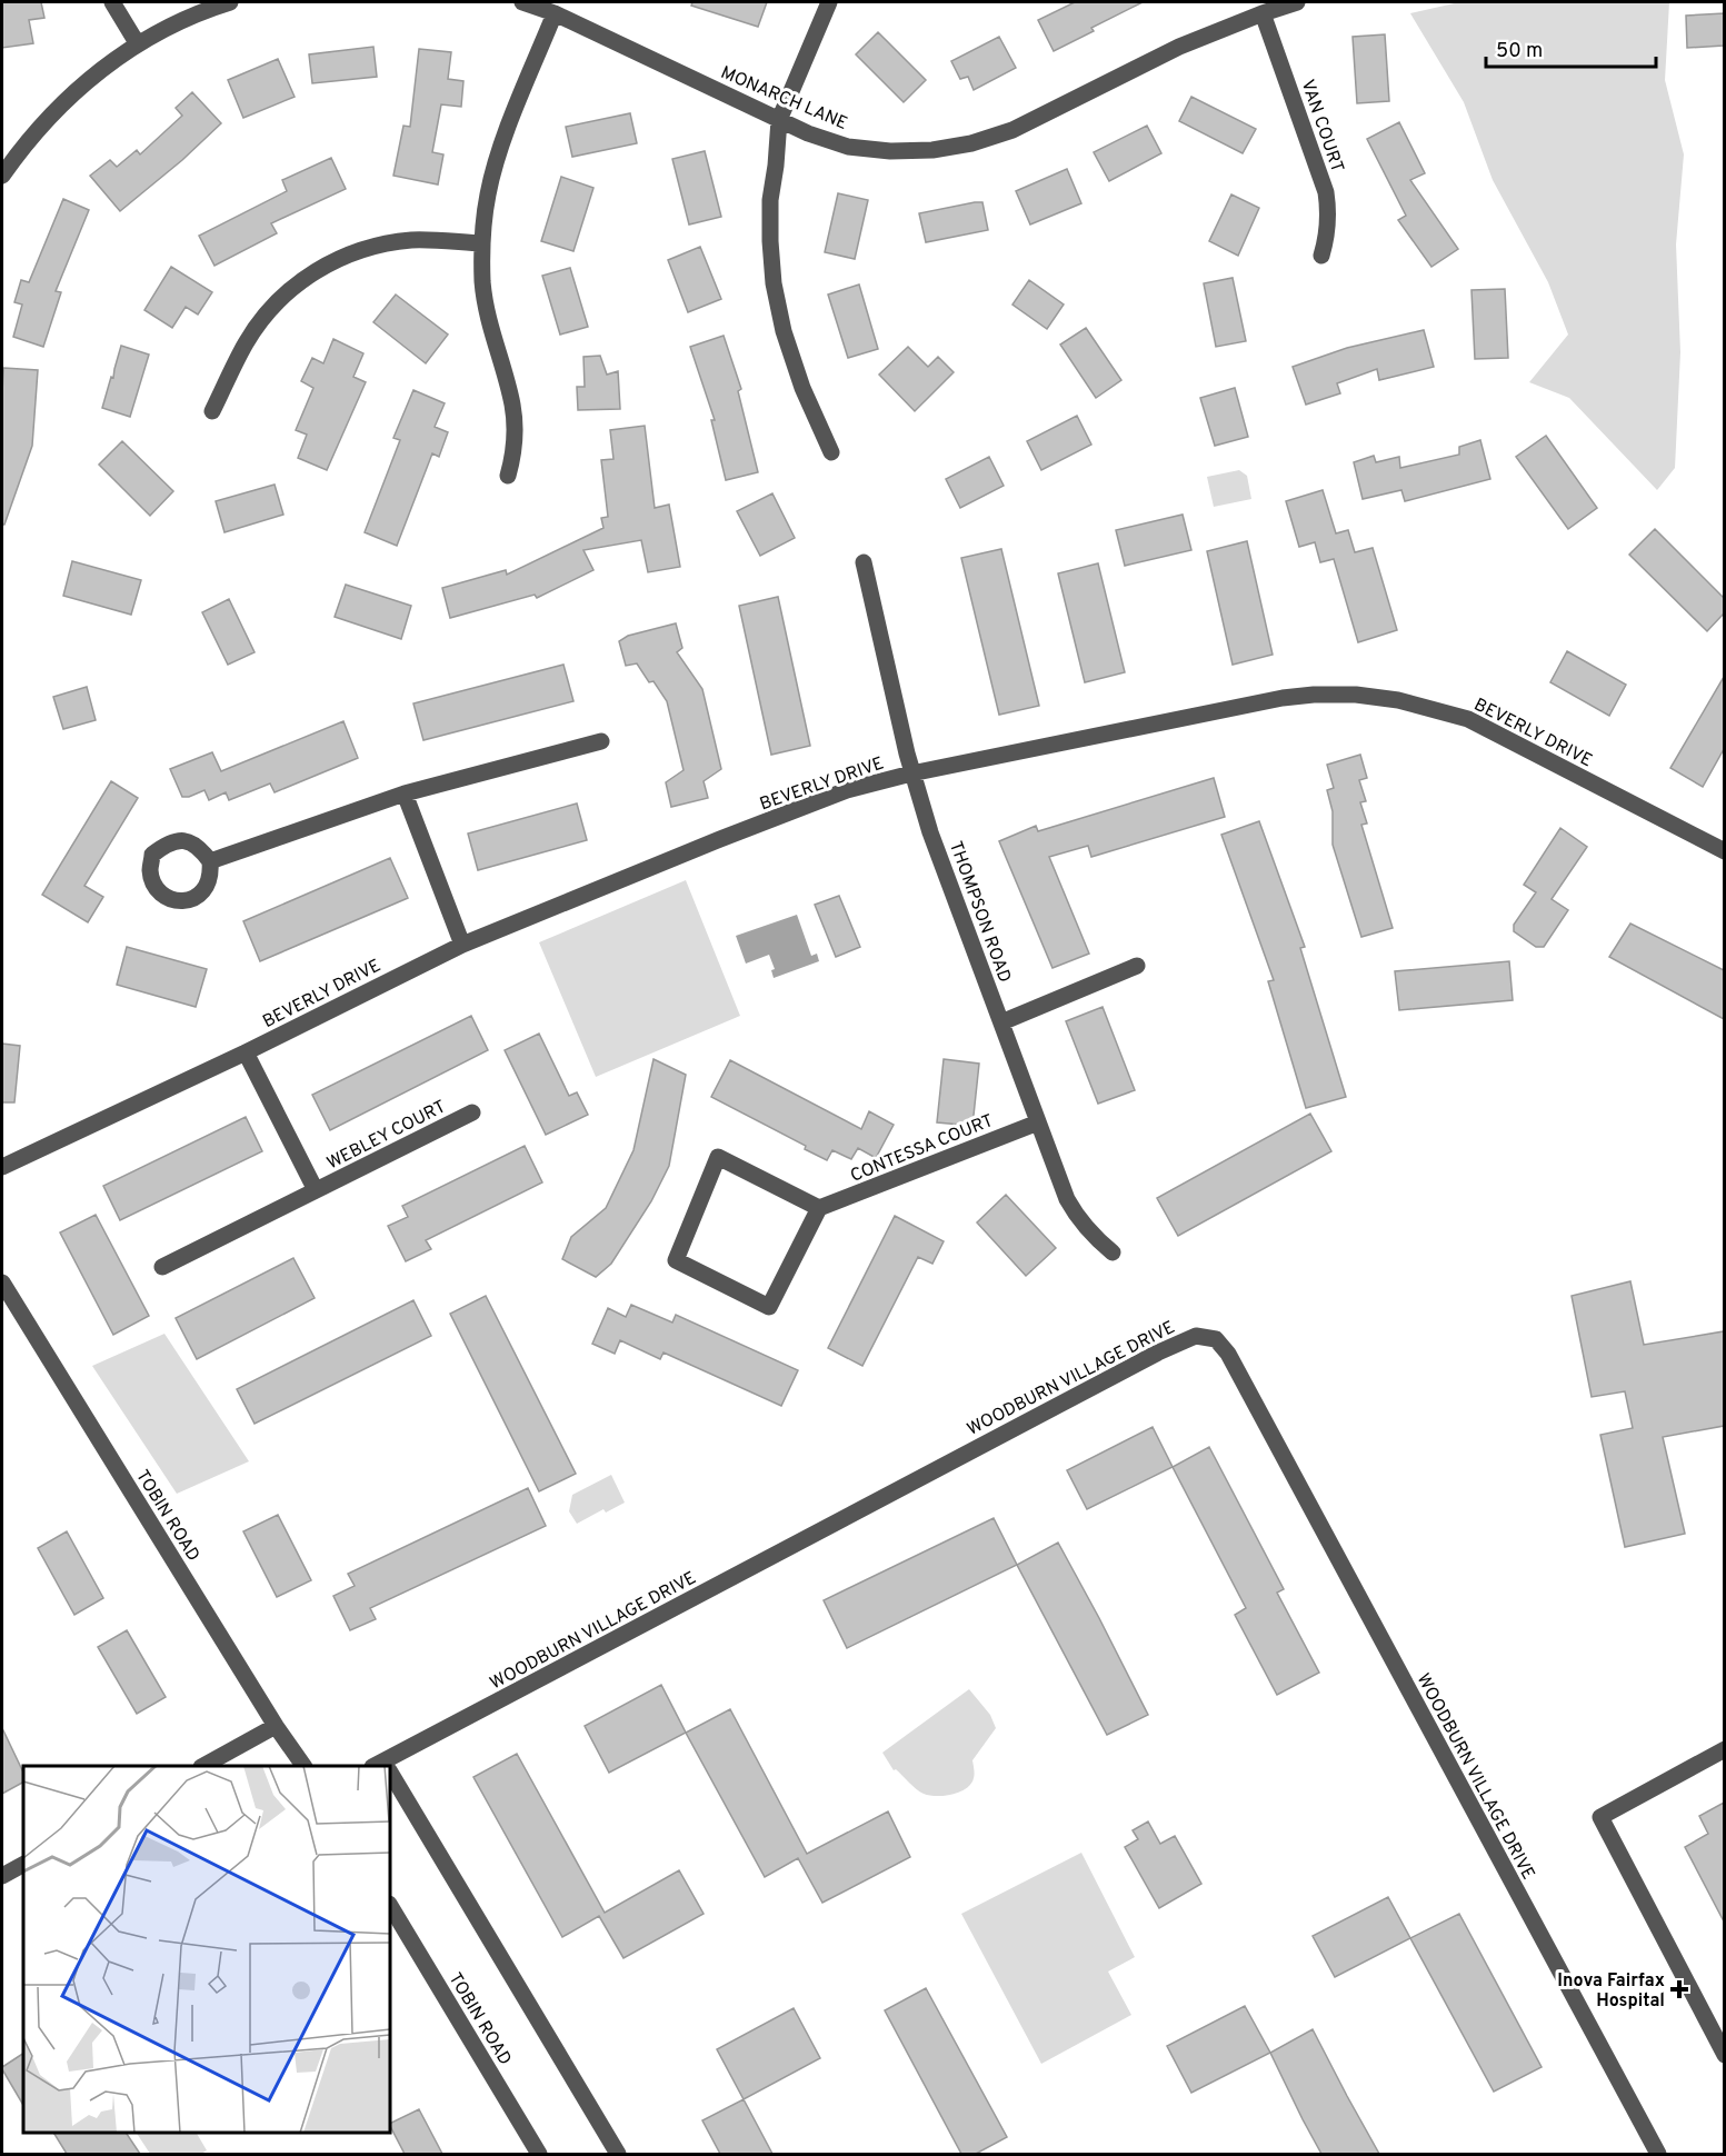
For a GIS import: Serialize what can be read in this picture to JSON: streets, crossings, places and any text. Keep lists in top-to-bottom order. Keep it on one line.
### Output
{"streets":{"street":["MONARCH LANE","VAN COURT","BEVERLY DRIVE","THOMPSON ROAD","WEBLEY COURT","CONTESSA COURT","WOODBURN VILLAGE DRIVE","TOBIN ROAD"]},"crossings":[["MONARCH LANE","VAN COURT"],["BEVERLY DRIVE","THOMPSON ROAD"],["BEVERLY DRIVE","WEBLEY COURT"],["THOMPSON ROAD","CONTESSA COURT"]],"places":{"health":["Inova Fairfax Hospital"]},"scale_bar":"50 m"}
